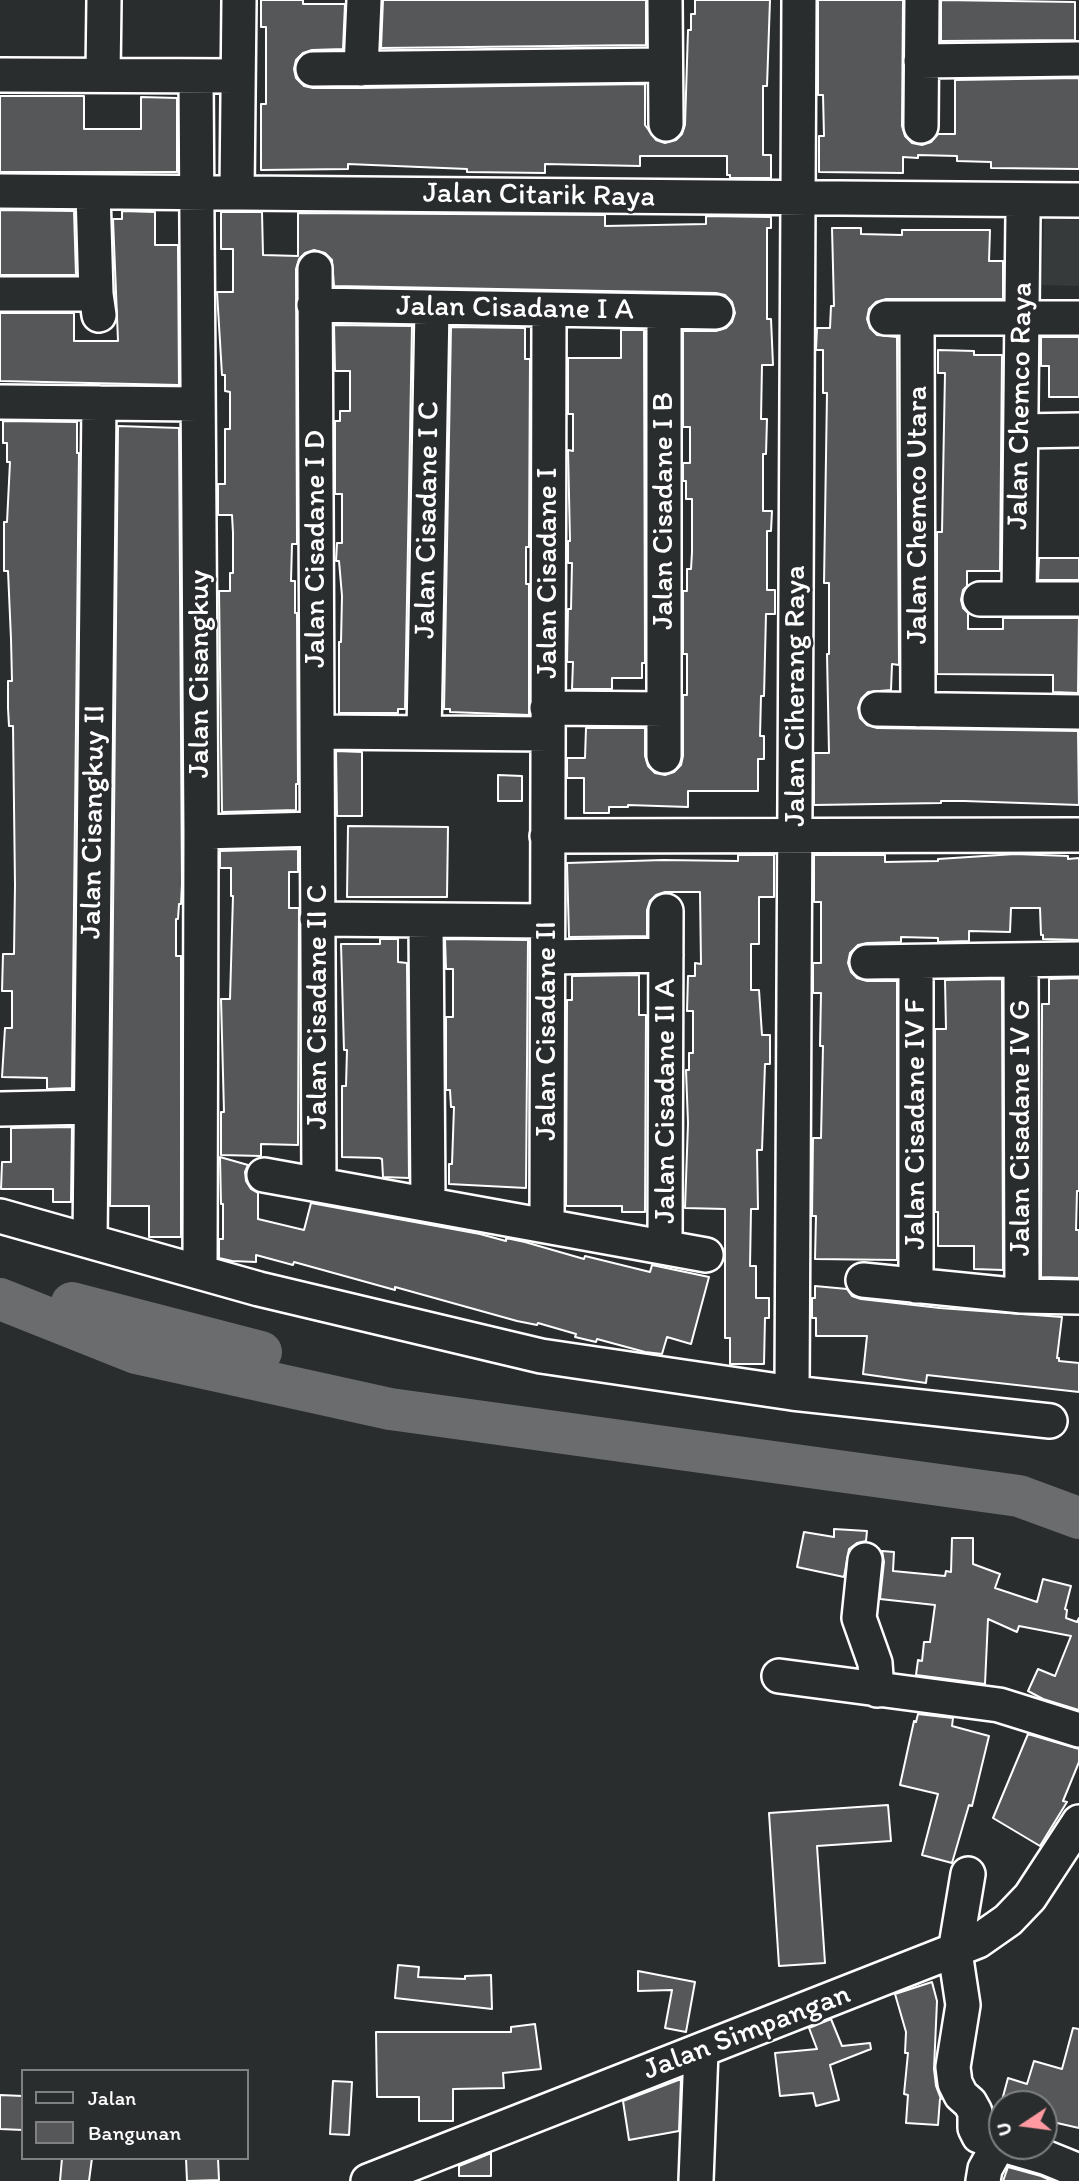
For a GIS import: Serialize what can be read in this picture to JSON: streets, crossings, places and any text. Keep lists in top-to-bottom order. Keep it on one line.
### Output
{"streets":{"street":["Jalan Citarik Raya","Jalan Cisadane I A","Jalan Chemco Raya","Jalan Cisadane I B","Jalan Chemco Utara","Jalan Cisadane I C","Jalan Cisadane I D","Jalan Cisadane I","Jalan Cisangkuy","Jalan Ciherang Raya","Jalan Cisangkuy II","Jalan Cisadane II C","Jalan Cisadane II","Jalan Cisadane II A","Jalan Cisadane IV F","Jalan Cisadane IV G","Jalan Simpangan"]},"crossings":[["Jalan Citarik Raya","Jalan Cisangkuy"],["Jalan Citarik Raya","Jalan Ciherang Raya"],["Jalan Cisadane I A","Jalan Cisadane I B"],["Jalan Cisadane I A","Jalan Cisadane I C"],["Jalan Cisadane I A","Jalan Cisadane I D"],["Jalan Cisadane I A","Jalan Cisadane I"],["Jalan Chemco Raya","Jalan Chemco Utara"],["Jalan Cisadane I D","Jalan Cisadane II C"],["Jalan Cisadane I","Jalan Cisadane II"],["Jalan Cisadane II","Jalan Cisadane II A"]],"legend":["Jalan","Bangunan"],"north":"left"}
